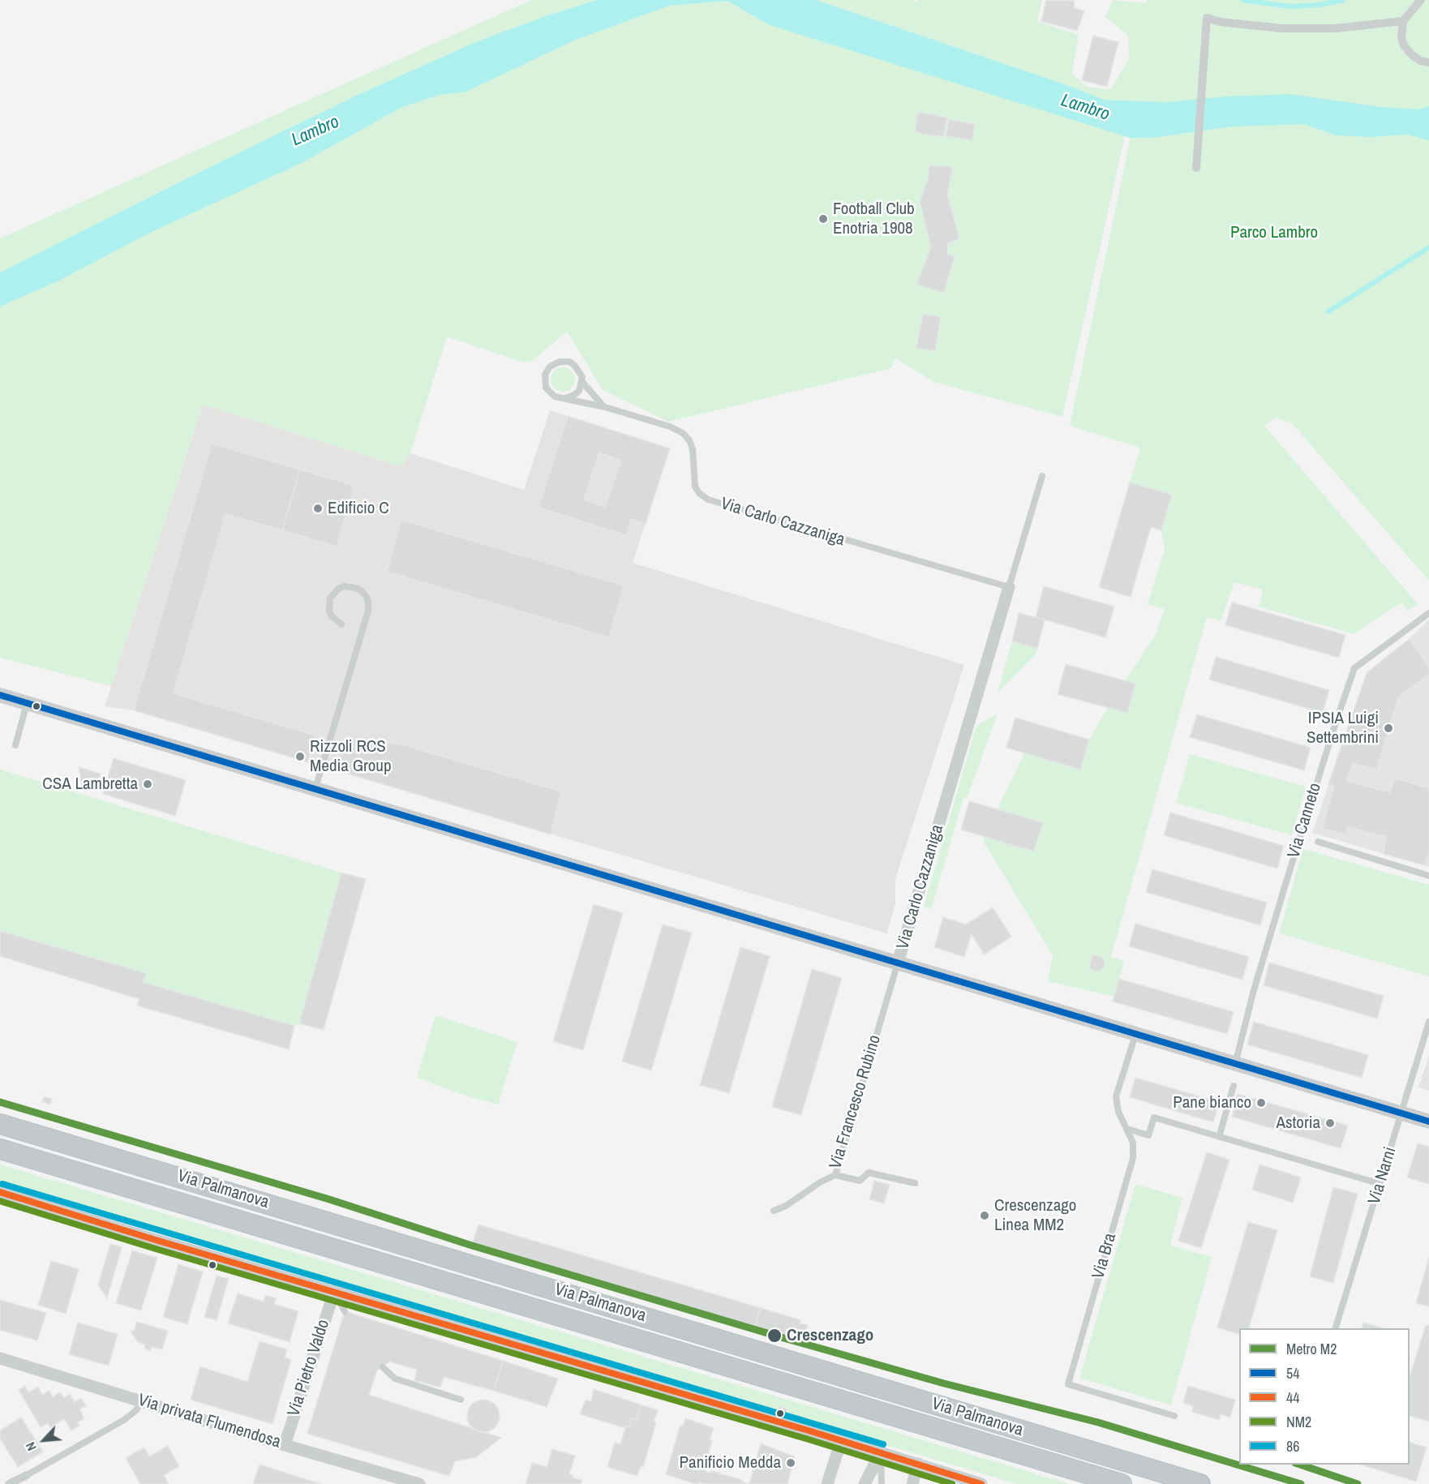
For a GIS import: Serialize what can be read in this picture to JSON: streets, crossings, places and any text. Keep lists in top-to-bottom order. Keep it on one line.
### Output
{"streets":{"highway":["Via Palmanova"],"street":["Via Carlo Cazzaniga","Via Pietro Valdo","Via privata Flumendosa"],"lane":["Via Canneto","Via Francesco Rubino","Via Narni","Via Bra"]},"crossings":[["Via Carlo Cazzaniga","Via Francesco Rubino"],["Via Pietro Valdo","Via privata Flumendosa"]],"water":["Lambro"],"parks":["Parco Lambro"],"places":["Football Club Enotria 1908","Edificio C","IPSIA Luigi Settembrini","Rizzoli RCS Media Group","CSA Lambretta","Pane bianco","Astoria","Crescenzago Linea MM2","Crescenzago","Panificio Medda"],"lines":["transit line 54","metro line M2","transit line 86","transit line 44","transit line NM2"],"legend":["Metro M2","54","44","NM2","86"],"north":"bottom left"}
